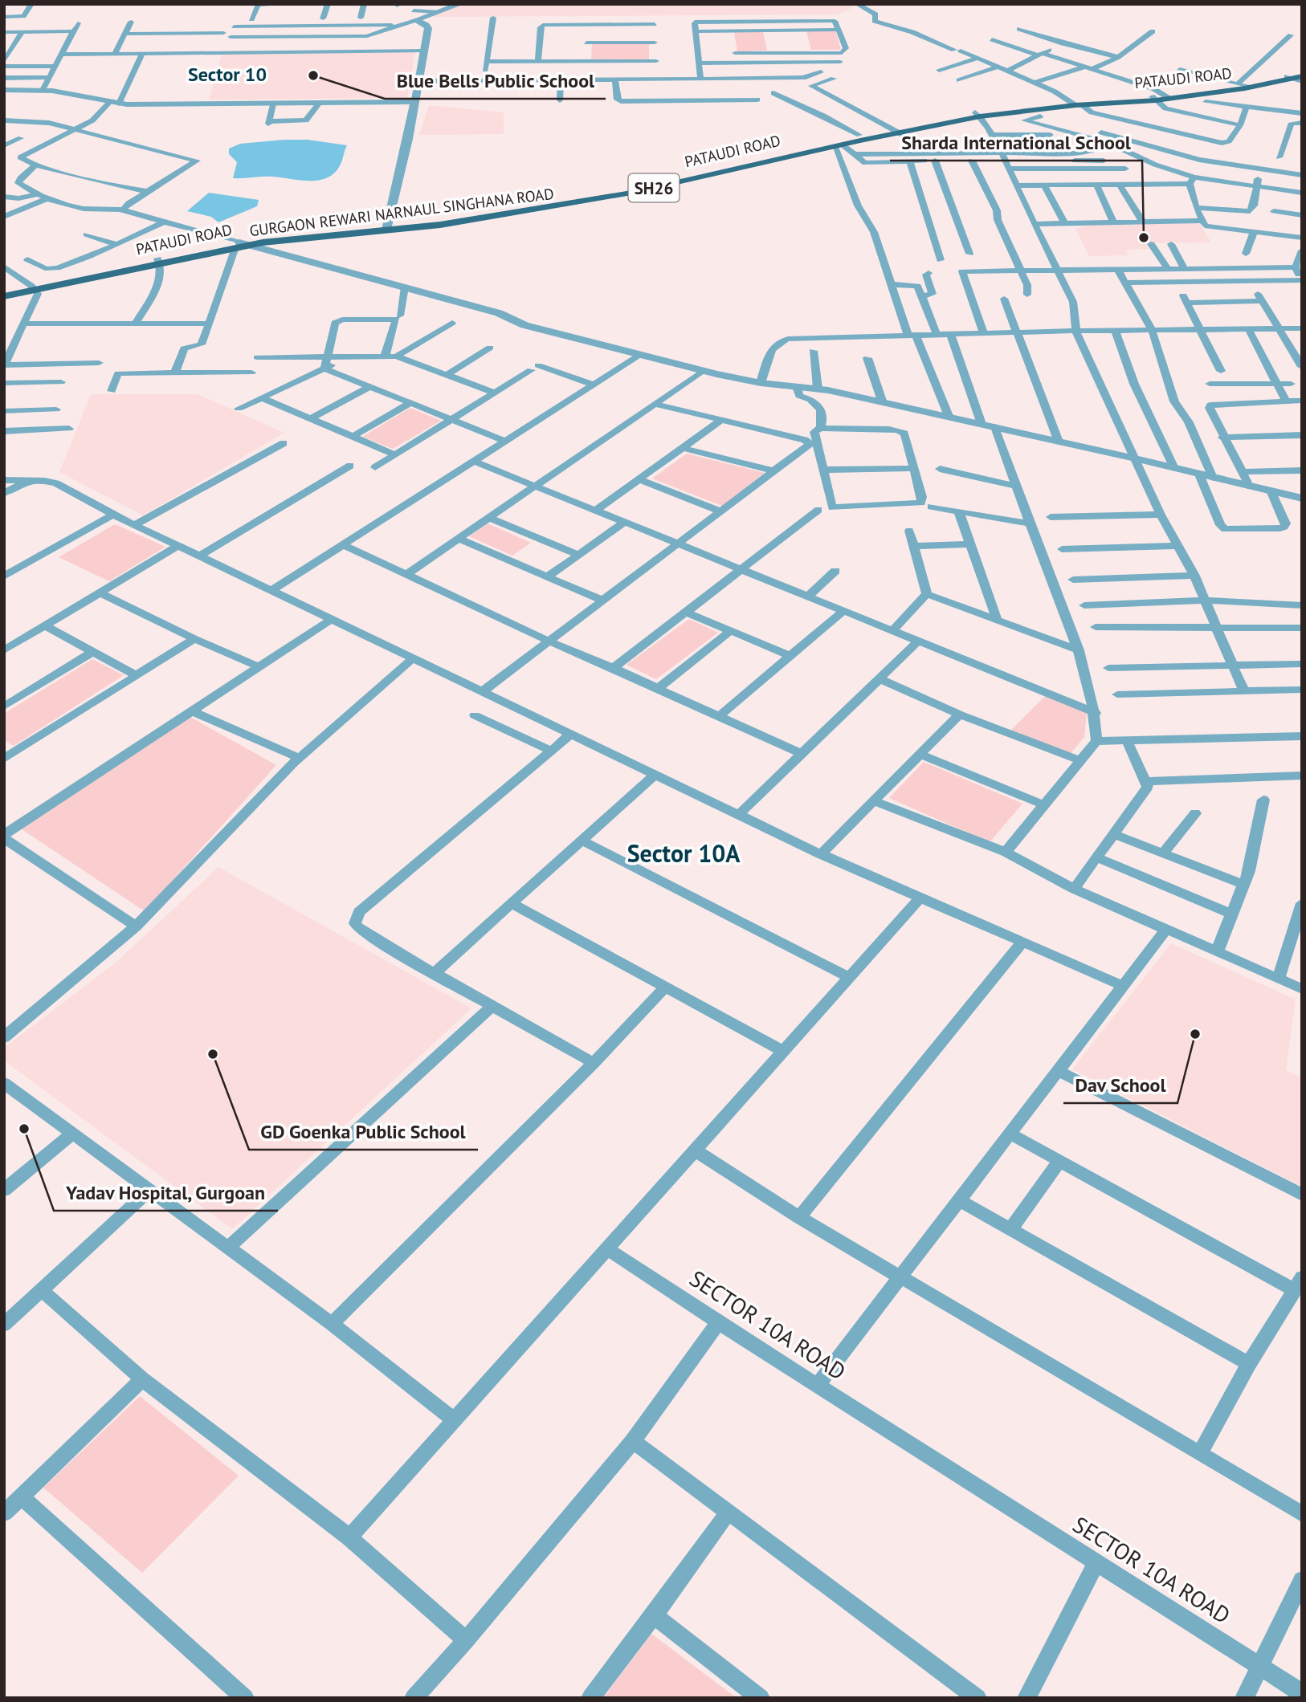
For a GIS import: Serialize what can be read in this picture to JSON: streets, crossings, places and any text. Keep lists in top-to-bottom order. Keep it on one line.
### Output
{"streets":{"main road":["PATAUDI ROAD","SH26","GURGAON REWARI NARNAUL SINGHANA ROAD"],"street":["SECTOR 10A ROAD"]},"crossings":[["PATAUDI ROAD","GURGAON REWARI NARNAUL SINGHANA ROAD"],["SH26","GURGAON REWARI NARNAUL SINGHANA ROAD"]],"districts":["Sector 10","Sector 10A"],"places":["Blue Bells Public School","Sharda International School","Dav School","GD Goenka Public School","Yadav Hospital, Gurgoan"]}
